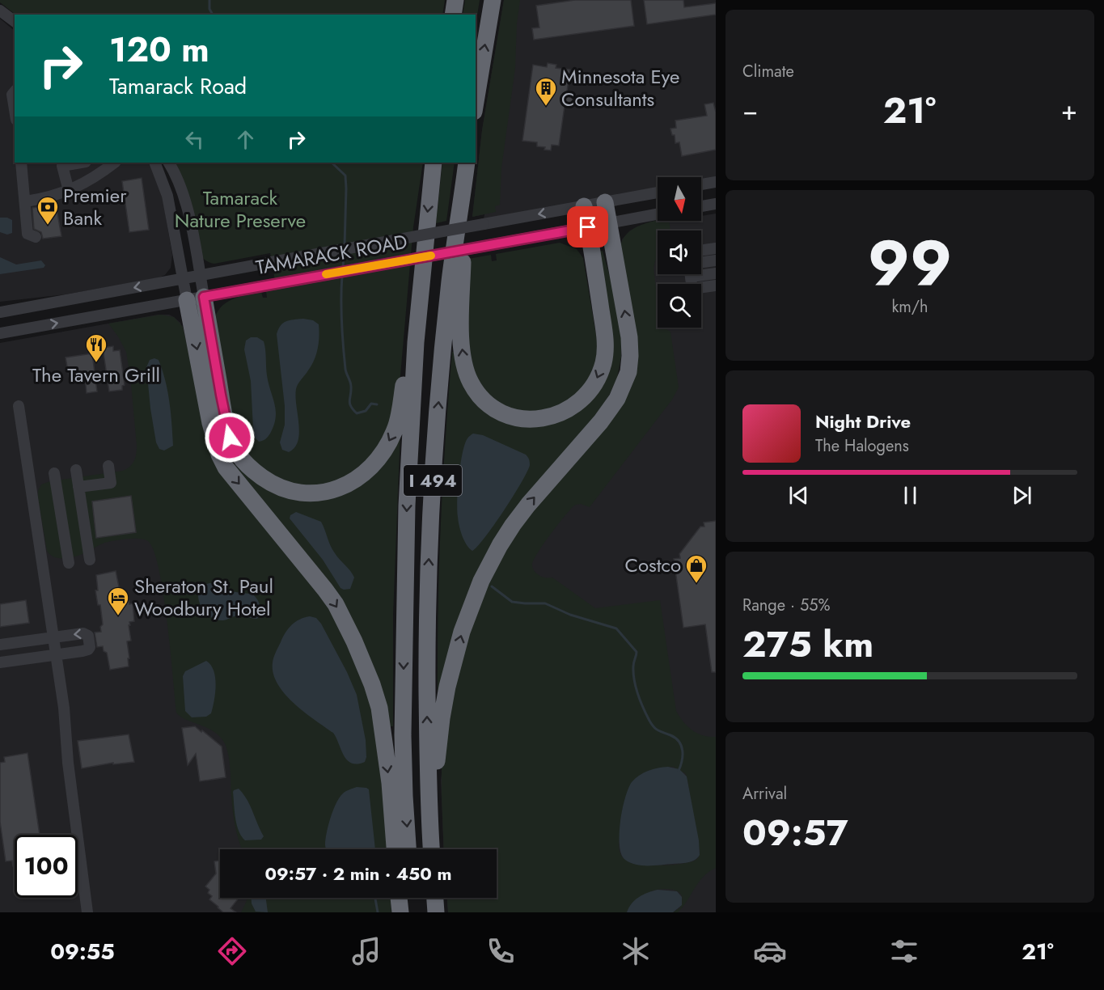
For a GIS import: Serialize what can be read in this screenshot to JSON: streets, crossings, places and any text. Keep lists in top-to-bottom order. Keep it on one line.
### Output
{"streets":{"highway":["I 494"],"street":["TAMARACK ROAD"]},"parks":["Tamarack Nature Preserve"],"places":{"building":["Minnesota Eye Consultants"],"bank":["Premier Bank"],"restaurant":["The Tavern Grill"],"shop":["Costco"],"hotel":["Sheraton St. Paul Woodbury Hotel"]},"north":"bottom","page":{"tile":["Climate",["99","km/h"],["Range · 55%","275 km"],["Arrival","09:57"]],"turn":["120 m","Tamarack Road"],"heat":["−","21°","+"],"song":["Night Drive","The Halogens"],"limit":"100","trip":"09:57 · 2 min · 450 m","tabs":["09:55","21°"]}}
